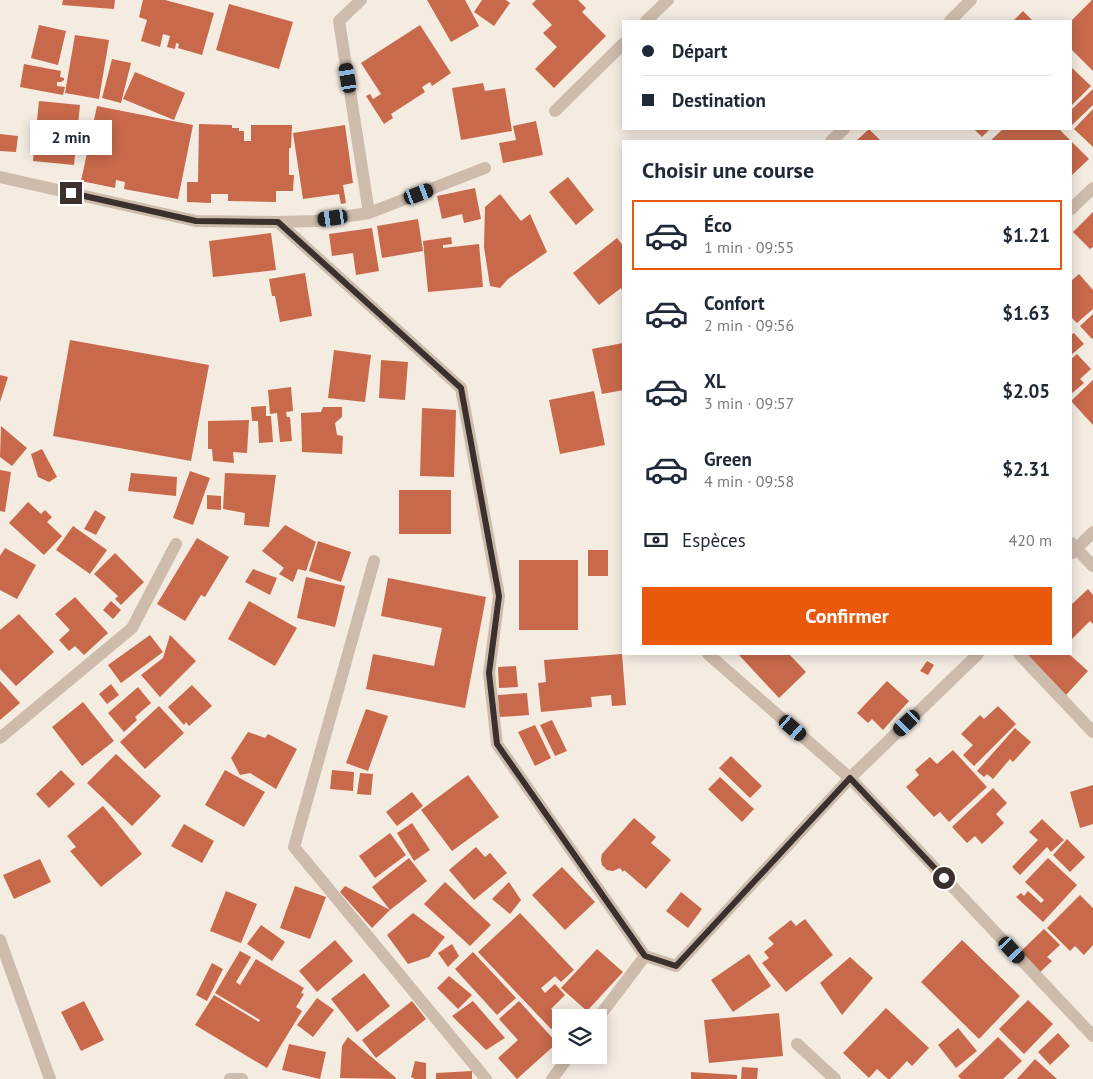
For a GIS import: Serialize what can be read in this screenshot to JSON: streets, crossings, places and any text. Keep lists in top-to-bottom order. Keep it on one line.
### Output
{"page":{"banner":["Départ","Destination"],"bubble":"2 min","heading":"Choisir une course","list":[{"name":"Éco","note":"1 min · 09:55","value":"$1.21"},{"name":"Confort","note":"2 min · 09:56","value":"$1.63"},{"name":"XL","note":"3 min · 09:57","value":"$2.05"},{"name":"Green","note":"4 min · 09:58","value":"$2.31"}],"pay":["Espèces","420 m"],"buttons":"Confirmer"}}
